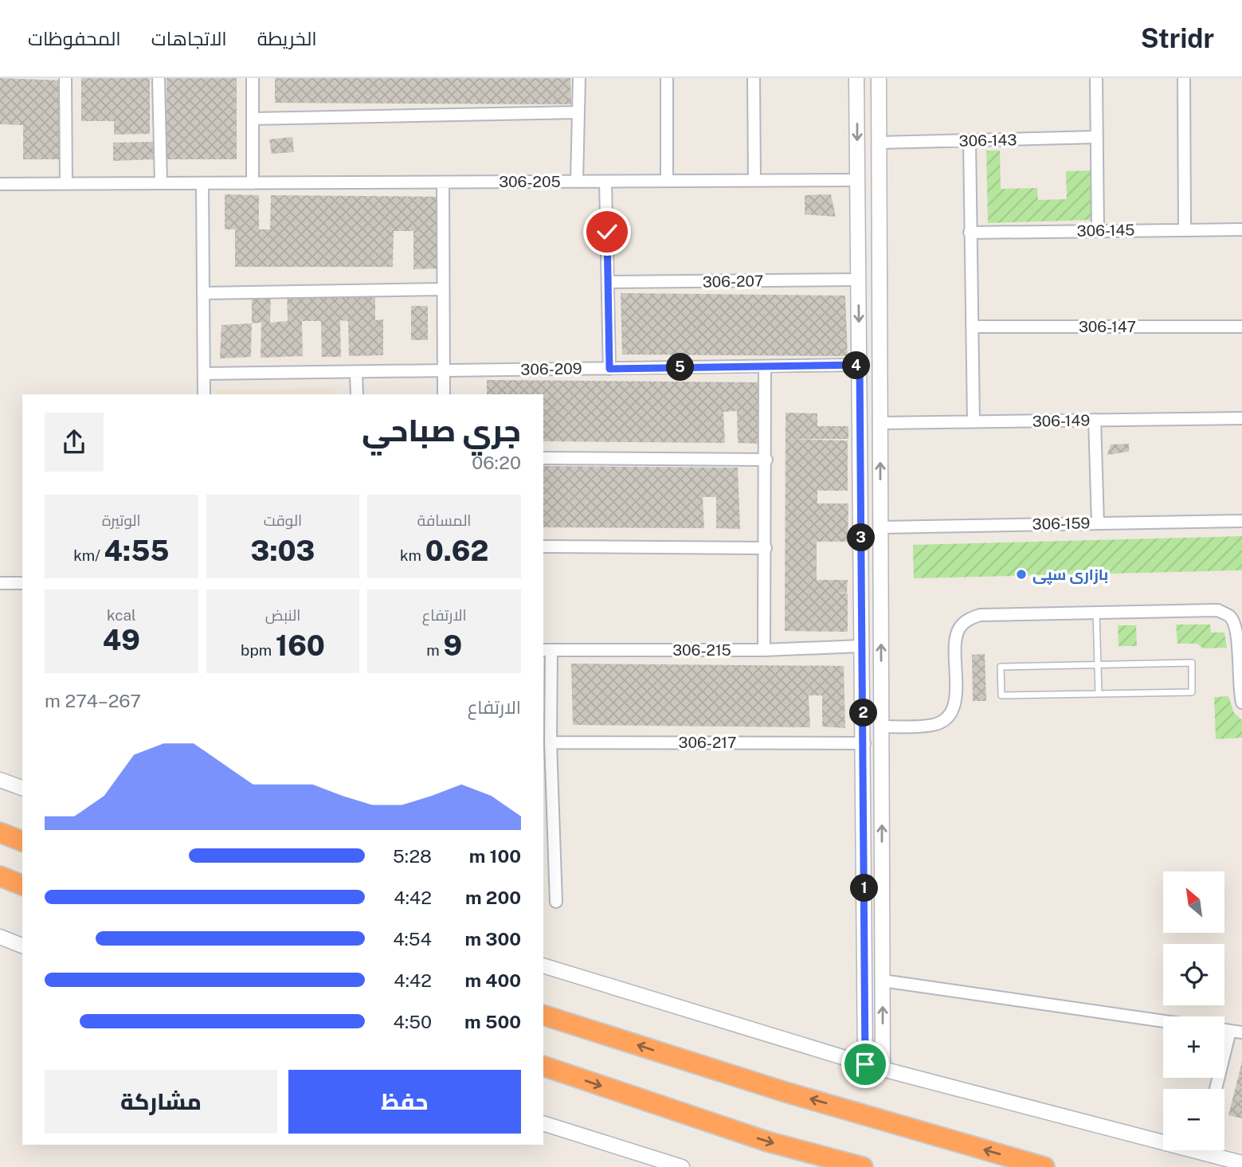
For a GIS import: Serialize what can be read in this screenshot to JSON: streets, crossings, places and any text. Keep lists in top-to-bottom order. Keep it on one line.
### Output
{"streets":{"street":["306-143","306-205","306-145","306-207","306-147","306-209","306-149","306-159","306-215","306-217"]},"places":["بازاری سپی"],"north":"top left","page":{"header":"Stridr","nav":["الخريطة","الاتجاهات","المحفوظات"],"pins":["4","5","3","2","1"],"heading":["جري صباحي","06:20"],"stats":[["المسافة","0.62 km"],["الوقت","3:03"],["الوتيرة","4:55 /km"],["الارتفاع","9 m"],["النبض","160 bpm"],["kcal","49"]],"chart":["الارتفاع","267–274 m"],"list":[{"name":"100 m","note":"5:28"},{"name":"200 m","note":"4:42"},{"name":"300 m","note":"4:54"},{"name":"400 m","note":"4:42"},{"name":"500 m","note":"4:50"}],"map_buttons":["+","−"],"buttons":["حفظ","مشاركة"]}}
